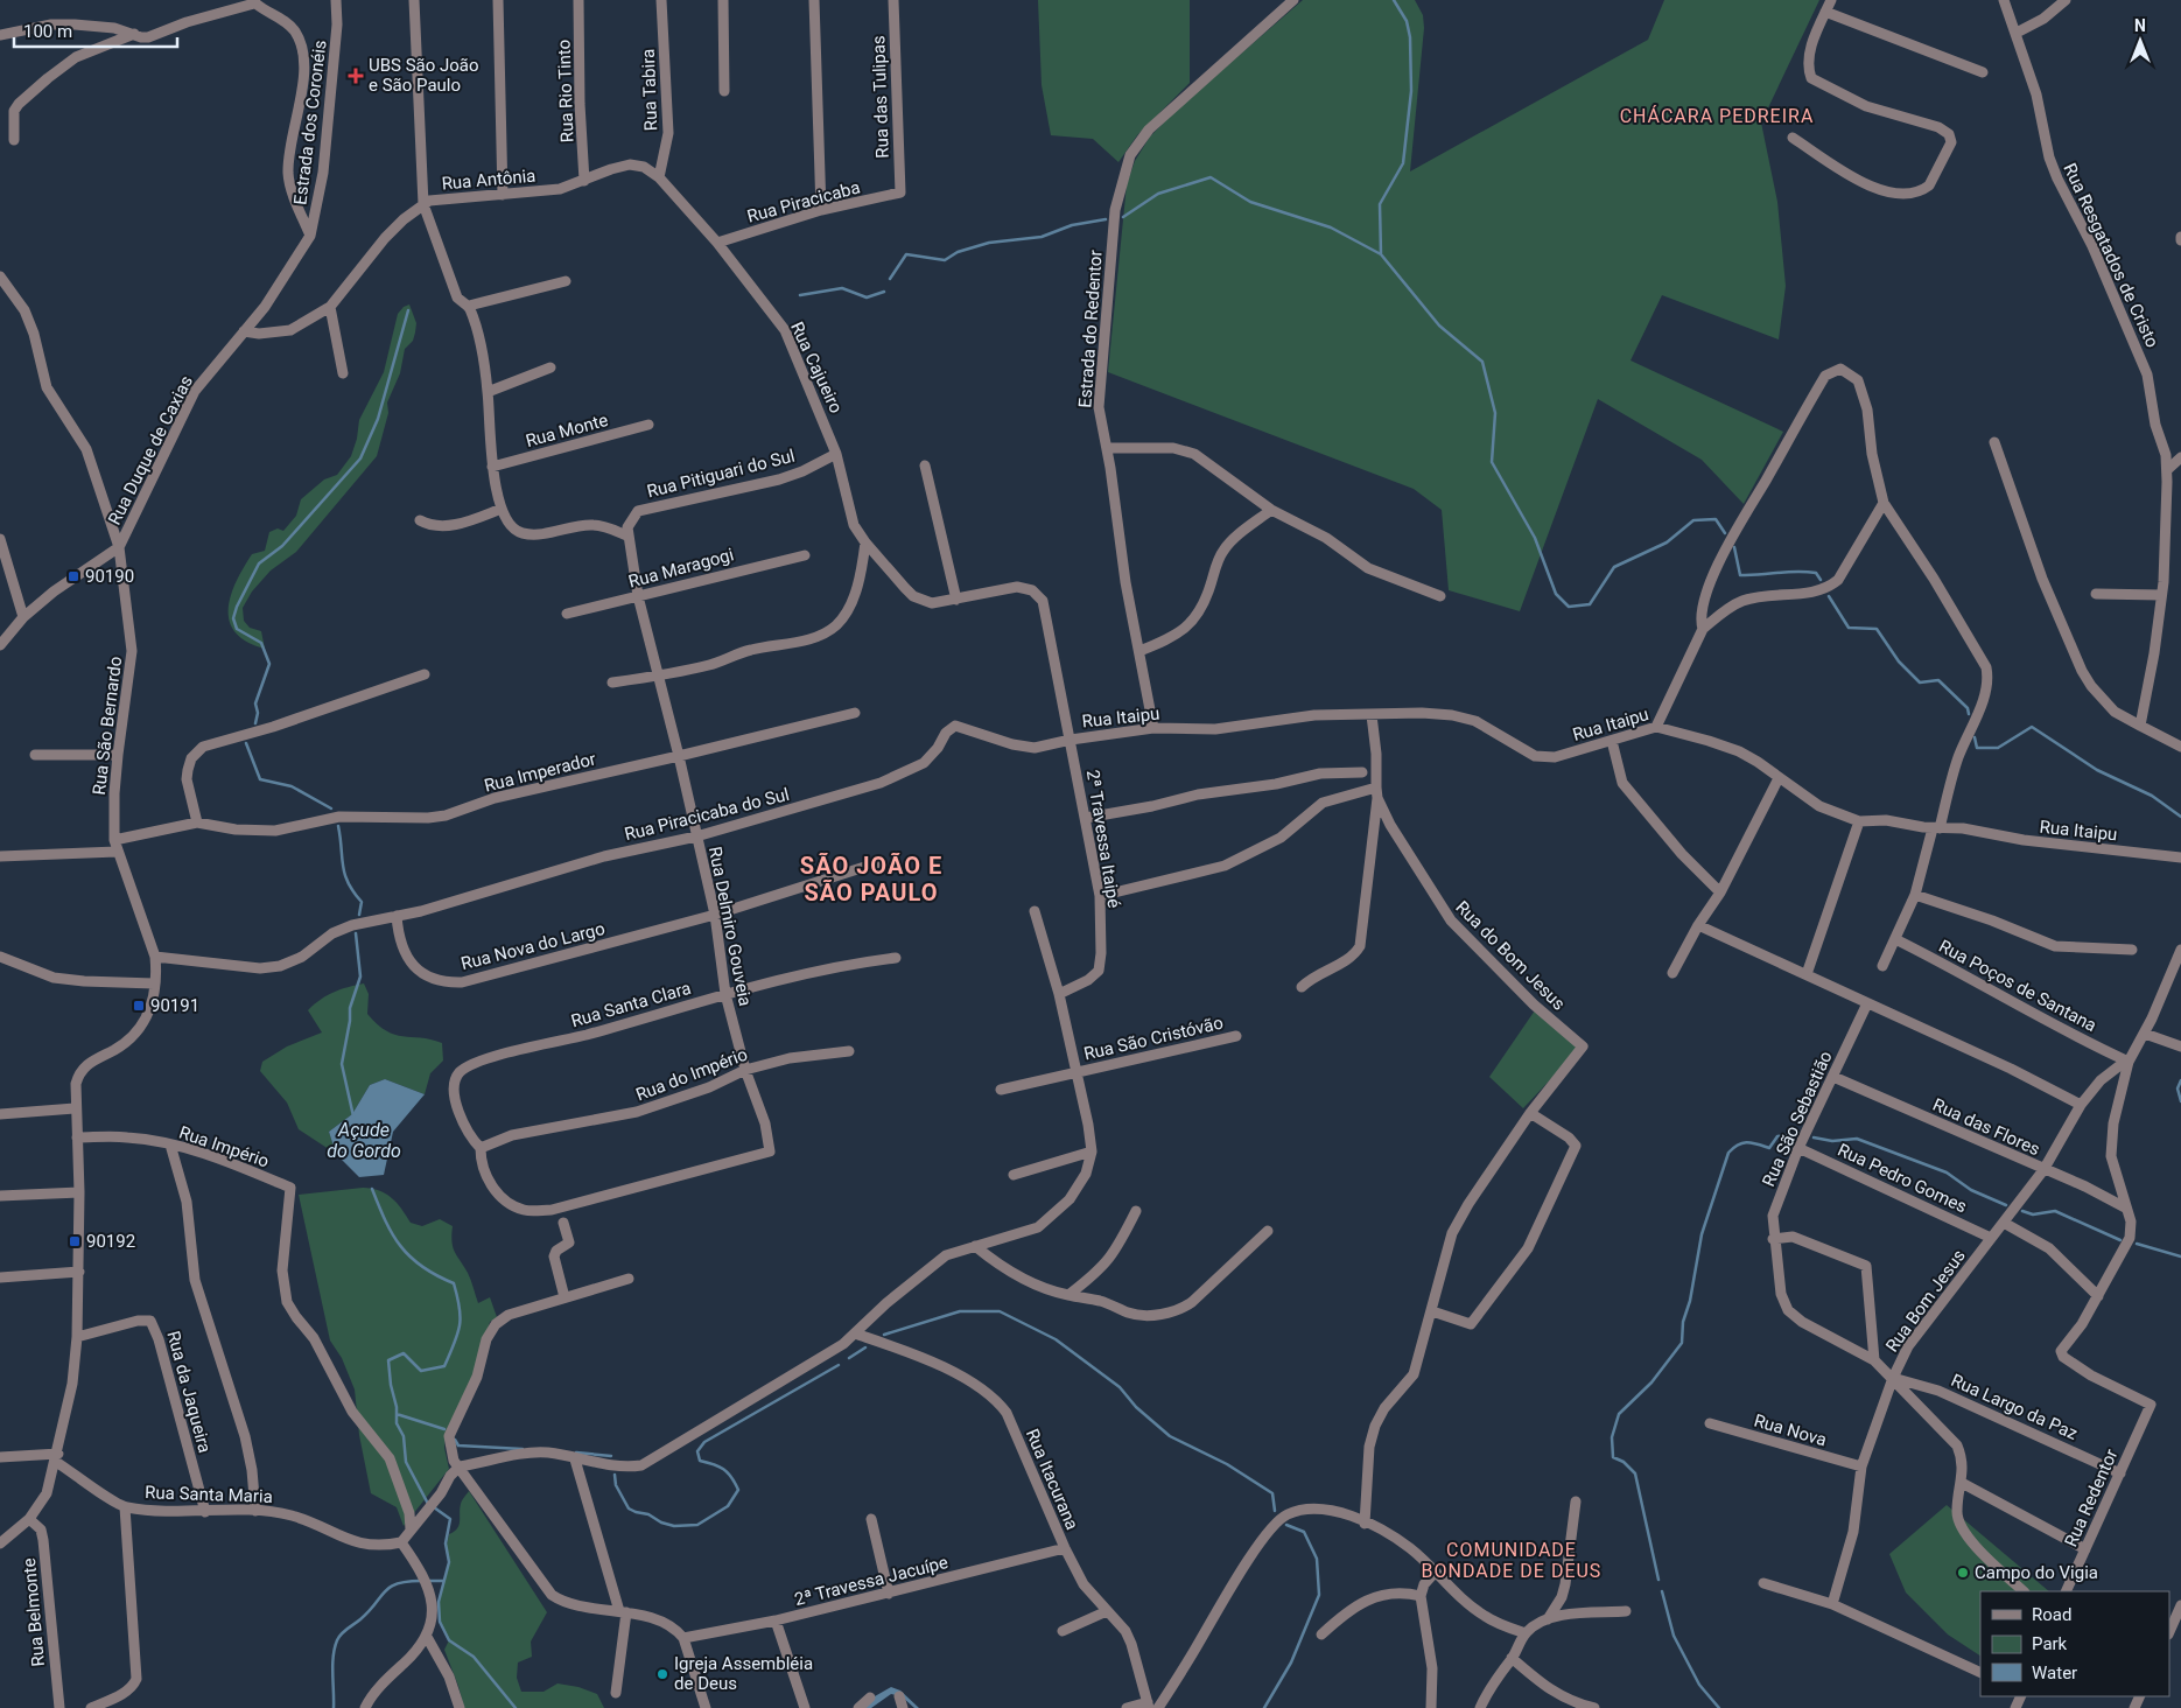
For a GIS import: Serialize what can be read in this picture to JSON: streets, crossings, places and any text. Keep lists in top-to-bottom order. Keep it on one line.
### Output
{"streets":{"street":["Rua Tabira","Rua Rio Tinto","Rua das Tulipas","Estrada dos Coronéis","Rua Antônia","Rua Piracicaba","Rua Resgatados de Cristo","Estrada do Redentor","Rua Cajueiro","Rua Monte","Rua Duque de Caxias","Rua Pitiguari do Sul","Rua Maragogi","Rua Itaipu","Rua São Bernardo","Rua Imperador","Rua Piracicaba do Sul","2ª Travessa Itaipé","Rua Delmiro Gouveia","Rua Nova do Largo","Rua do Bom Jesus","Rua Poços de Santana","Rua Santa Clara","Rua São Cristóvão","Rua do Império","Rua São Sebastião","Rua das Flores","Rua Império","Rua Pedro Gomes","Rua Bom Jesus","Rua da Jaqueira","Rua Largo da Paz","Rua Nova","Rua Itacurana","Rua Santa Maria","Rua Redentor","2ª Travessa Jacuípe","Rua Belmonte"]},"crossings":[["Rua Tabira","Rua Antônia"],["Rua Rio Tinto","Rua Antônia"],["Rua das Tulipas","Rua Piracicaba"],["Estrada dos Coronéis","Rua Antônia"],["Estrada dos Coronéis","Rua Duque de Caxias"],["Rua Antônia","Rua Piracicaba"],["Rua Antônia","Rua Cajueiro"],["Rua Antônia","Rua Duque de Caxias"],["Rua Piracicaba","Rua Cajueiro"],["Estrada do Redentor","Rua Itaipu"],["Rua Cajueiro","Rua Pitiguari do Sul"],["Rua Cajueiro","2ª Travessa Itaipé"],["Rua Duque de Caxias","Rua São Bernardo"],["Rua Pitiguari do Sul","2ª Travessa Itaipé"],["Rua Pitiguari do Sul","Rua Delmiro Gouveia"],["Rua Maragogi","Rua Delmiro Gouveia"],["Rua Itaipu","Rua Piracicaba do Sul"],["Rua Itaipu","2ª Travessa Itaipé"],["Rua São Bernardo","Rua Piracicaba do Sul"],["Rua São Bernardo","Rua Império"],["Rua São Bernardo","Rua da Jaqueira"],["Rua São Bernardo","Rua Santa Maria"],["Rua São Bernardo","Rua Belmonte"],["Rua Imperador","Rua Delmiro Gouveia"],["Rua Piracicaba do Sul","2ª Travessa Itaipé"],["Rua Piracicaba do Sul","Rua Delmiro Gouveia"],["Rua Piracicaba do Sul","Rua Nova do Largo"],["Rua Delmiro Gouveia","Rua Nova do Largo"],["Rua Delmiro Gouveia","Rua Santa Clara"],["Rua Delmiro Gouveia","Rua do Império"],["Rua Poços de Santana","Rua Bom Jesus"],["Rua Santa Clara","Rua do Império"],["Rua São Sebastião","Rua das Flores"],["Rua São Sebastião","Rua Pedro Gomes"],["Rua São Sebastião","Rua Bom Jesus"],["Rua São Sebastião","Rua Largo da Paz"],["Rua das Flores","Rua Bom Jesus"],["Rua Pedro Gomes","Rua Bom Jesus"],["Rua Bom Jesus","Rua Largo da Paz"],["Rua Bom Jesus","Rua Nova"],["Rua da Jaqueira","Rua Santa Maria"],["Rua Largo da Paz","Rua Redentor"],["Rua Itacurana","2ª Travessa Jacuípe"]],"districts":["CHÁCARA PEDREIRA","SÃO JOÃO E SÃO PAULO","COMUNIDADE BONDADE DE DEUS"],"water":["Açude do Gordo"],"places":{"health":["UBS São João e São Paulo"],"transit":["90190","90191","90192"],"other":["Campo do Vigia","Igreja Assembléia de Deus"]},"legend":["Road","Park","Water"],"scale_bar":"100 m","north":"top"}
